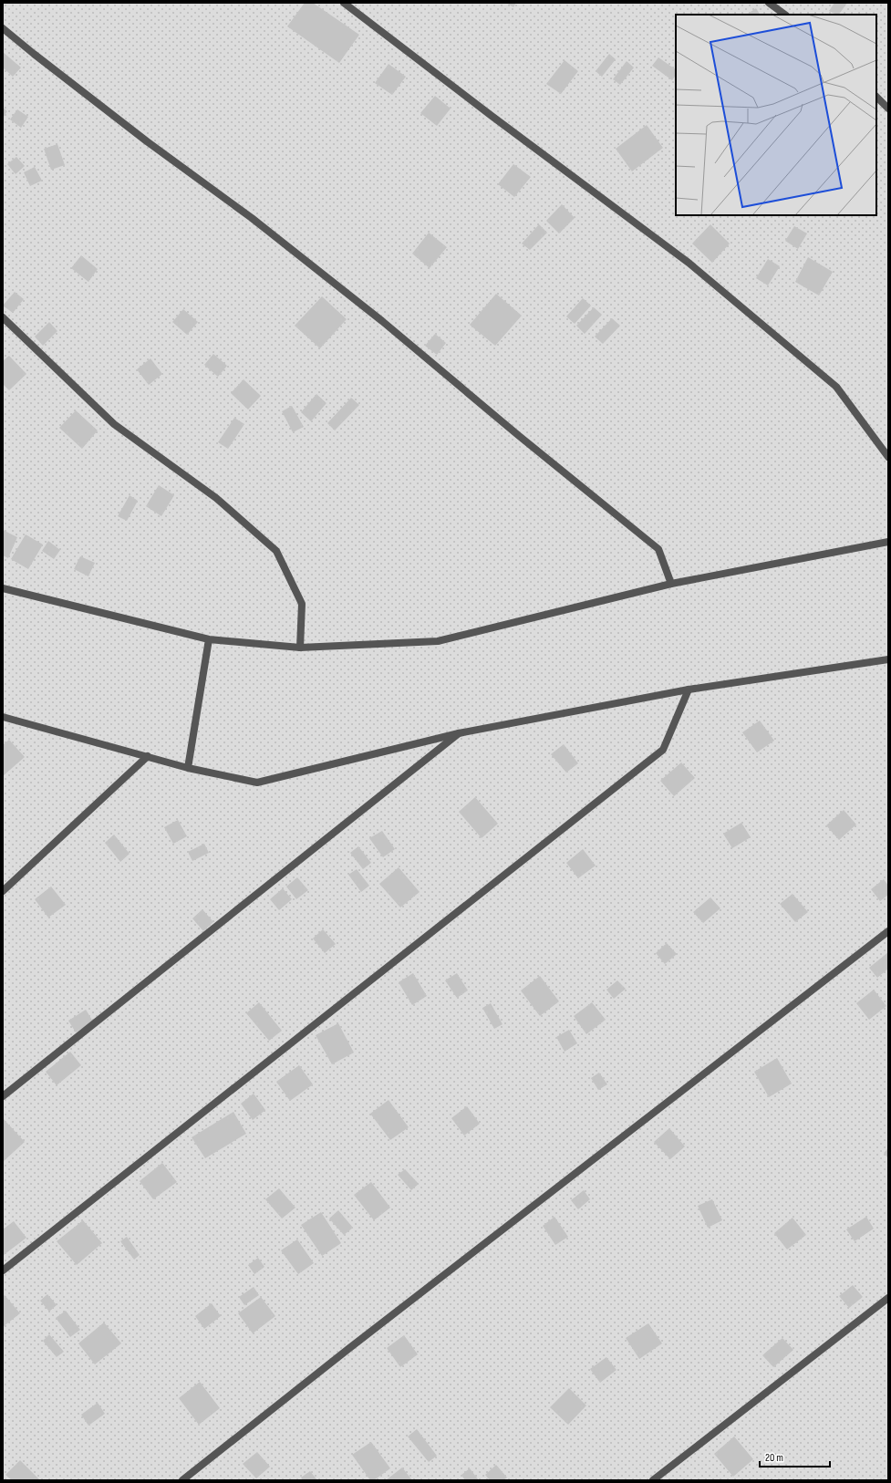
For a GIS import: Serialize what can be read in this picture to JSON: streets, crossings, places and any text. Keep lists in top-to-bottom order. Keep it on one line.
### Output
{"scale_bar":"20 m"}
